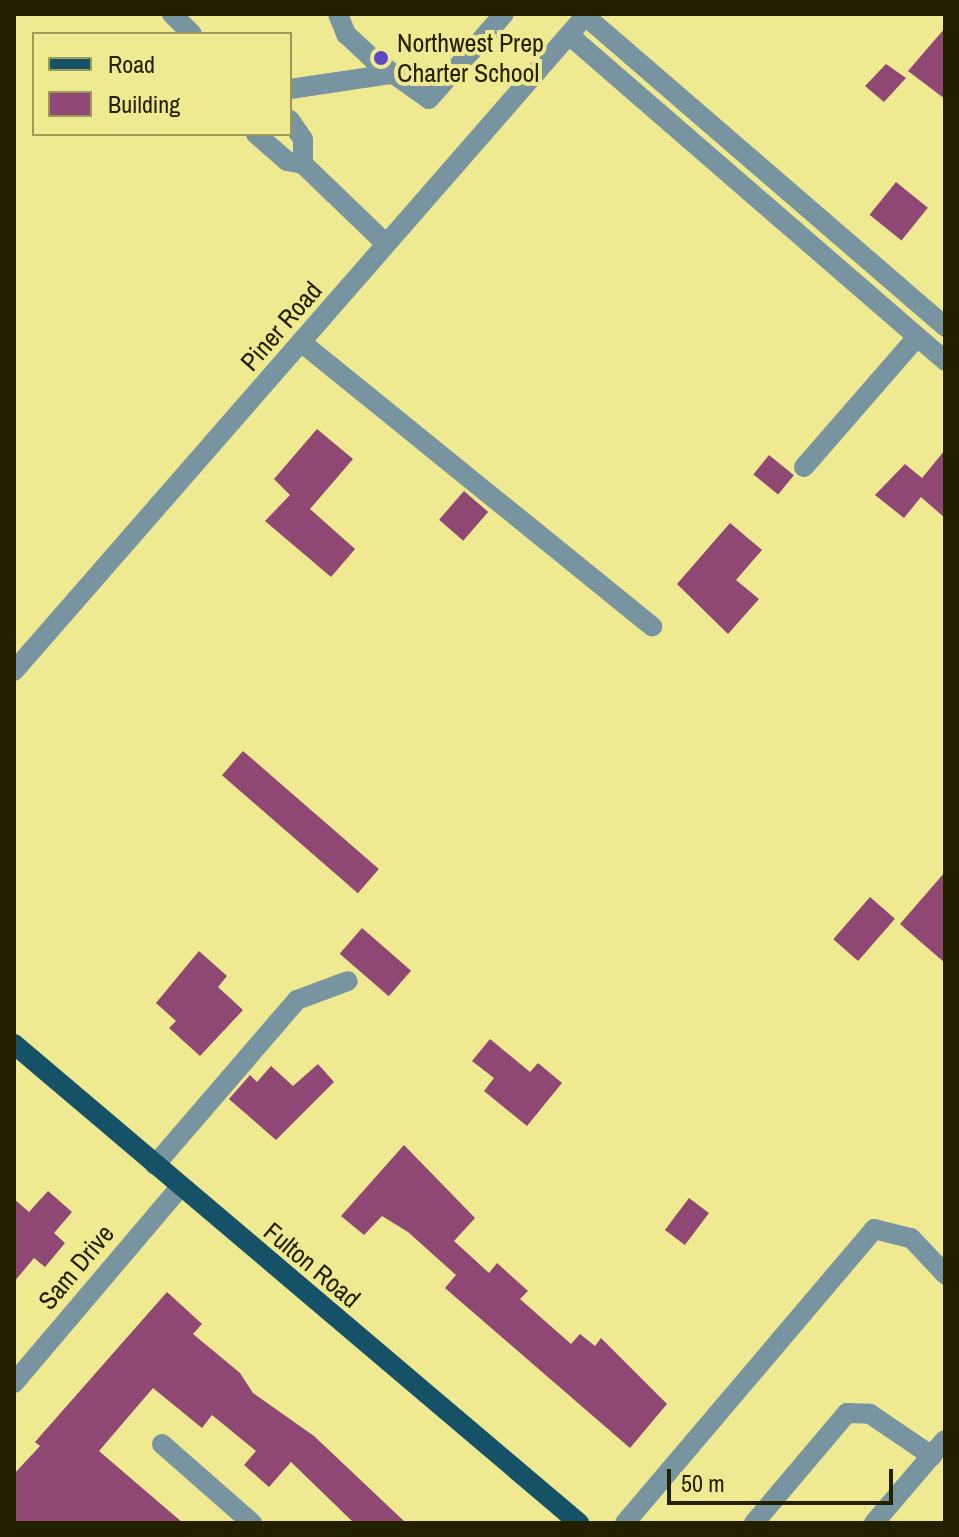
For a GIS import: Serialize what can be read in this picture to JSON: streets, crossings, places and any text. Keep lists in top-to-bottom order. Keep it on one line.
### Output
{"streets":{"main road":["Fulton Road"],"street":["Piner Road","Sam Drive"]},"crossings":[["Fulton Road","Sam Drive"]],"places":["Northwest Prep Charter School"],"legend":["Road","Building"],"scale_bar":"50 m"}
